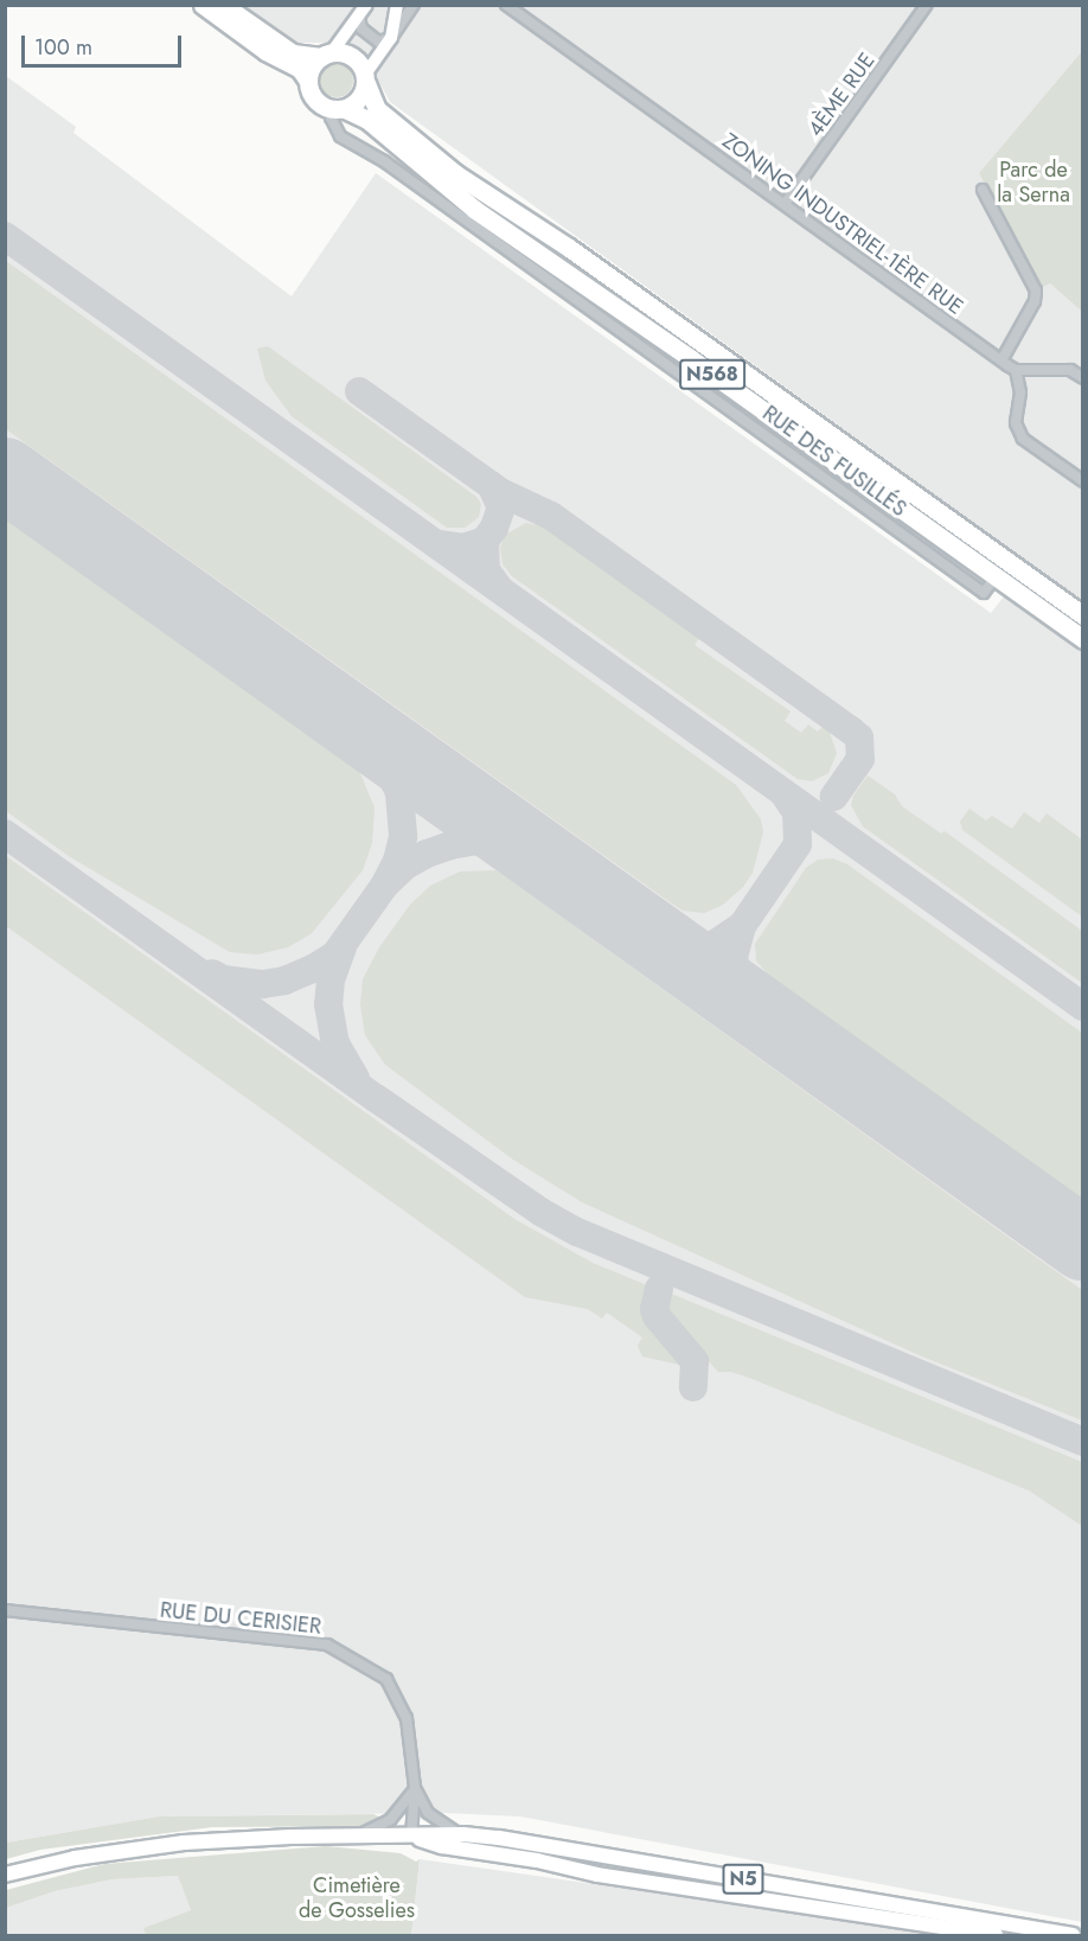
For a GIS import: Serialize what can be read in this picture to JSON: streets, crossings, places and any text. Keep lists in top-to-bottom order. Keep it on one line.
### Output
{"streets":{"highway":["N568","RUE DES FUSILLÉS"],"main road":["N5"],"street":["4ÈME RUE","ZONING INDUSTRIEL-1ÈRE RUE","RUE DU CERISIER"]},"crossings":[["4ÈME RUE","ZONING INDUSTRIEL-1ÈRE RUE"],["N568","RUE DES FUSILLÉS"],["RUE DU CERISIER","N5"]],"parks":["Parc de la Serna","Cimetière de Gosselies"],"scale_bar":"100 m"}
